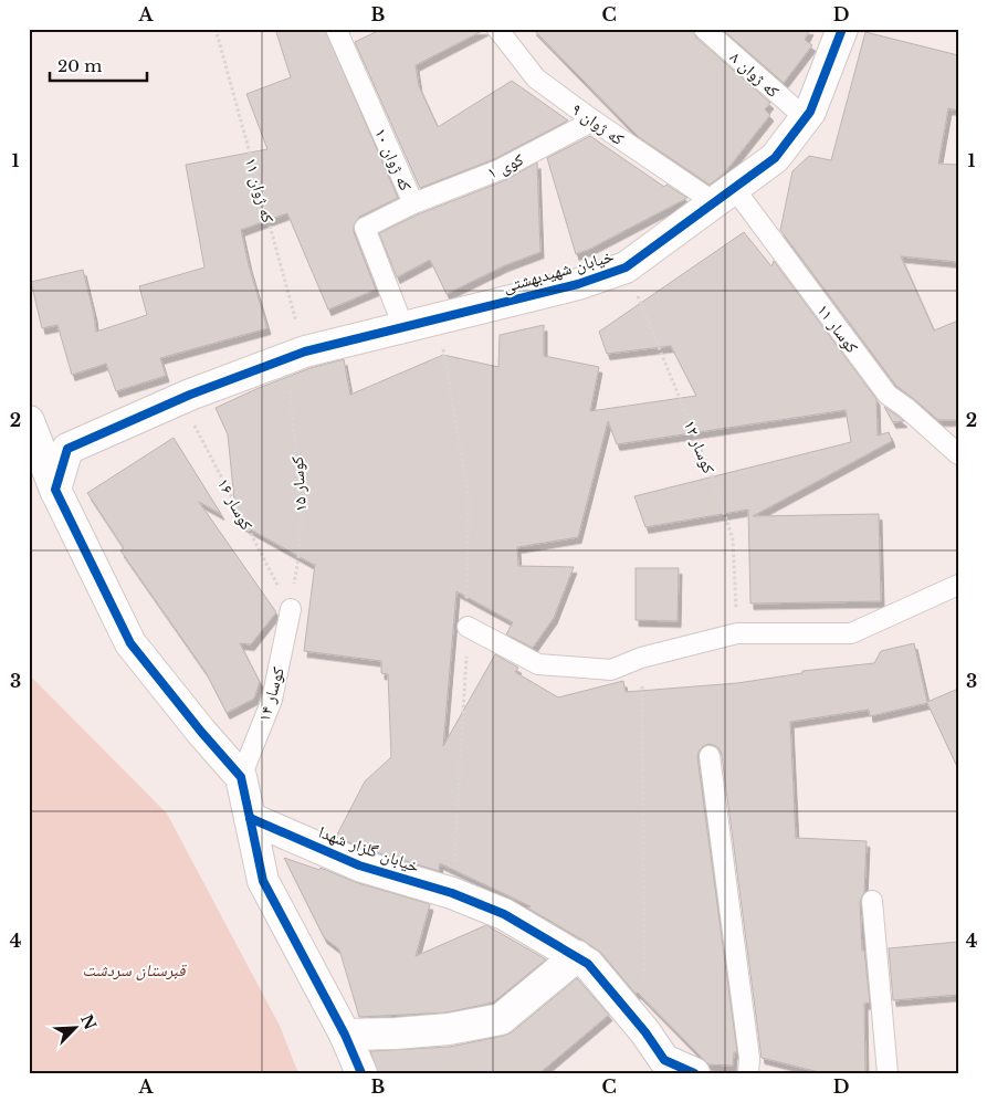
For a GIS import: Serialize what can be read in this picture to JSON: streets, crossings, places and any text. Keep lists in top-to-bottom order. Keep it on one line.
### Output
{"streets":{"street":["خیابان شهیدبهشتی","خیابان گلزار شهدا"],"lane":["که ژوان ۸","که ژوان ۹","که ژوان ۱۰","کوی ۱","کوسار ۱۱","کوسار ۱۴"],"path":["که ژوان ۱۱","کوسار ۱۲","کوسار ۱۵","کوسار ۱۶"]},"crossings":[["که ژوان ۸","خیابان شهیدبهشتی"],["که ژوان ۹","کوی ۱"],["که ژوان ۹","خیابان شهیدبهشتی"],["که ژوان ۹","کوسار ۱۱"],["که ژوان ۱۰","کوی ۱"],["که ژوان ۱۰","خیابان شهیدبهشتی"],["که ژوان ۱۱","خیابان شهیدبهشتی"],["که ژوان ۱۱","کوسار ۱۵"],["خیابان شهیدبهشتی","کوسار ۱۱"],["خیابان شهیدبهشتی","کوسار ۱۲"],["خیابان شهیدبهشتی","کوسار ۱۵"],["خیابان شهیدبهشتی","کوسار ۱۶"],["کوسار ۱۵","کوسار ۱۶"],["کوسار ۱۵","کوسار ۱۴"],["کوسار ۱۶","کوسار ۱۴"]],"parks":["قبرستان سردشت"],"scale_bar":"20 m","north":"top right","grid":{"columns":["A","B","C","D"],"rows":["1","2","3","4"]}}
